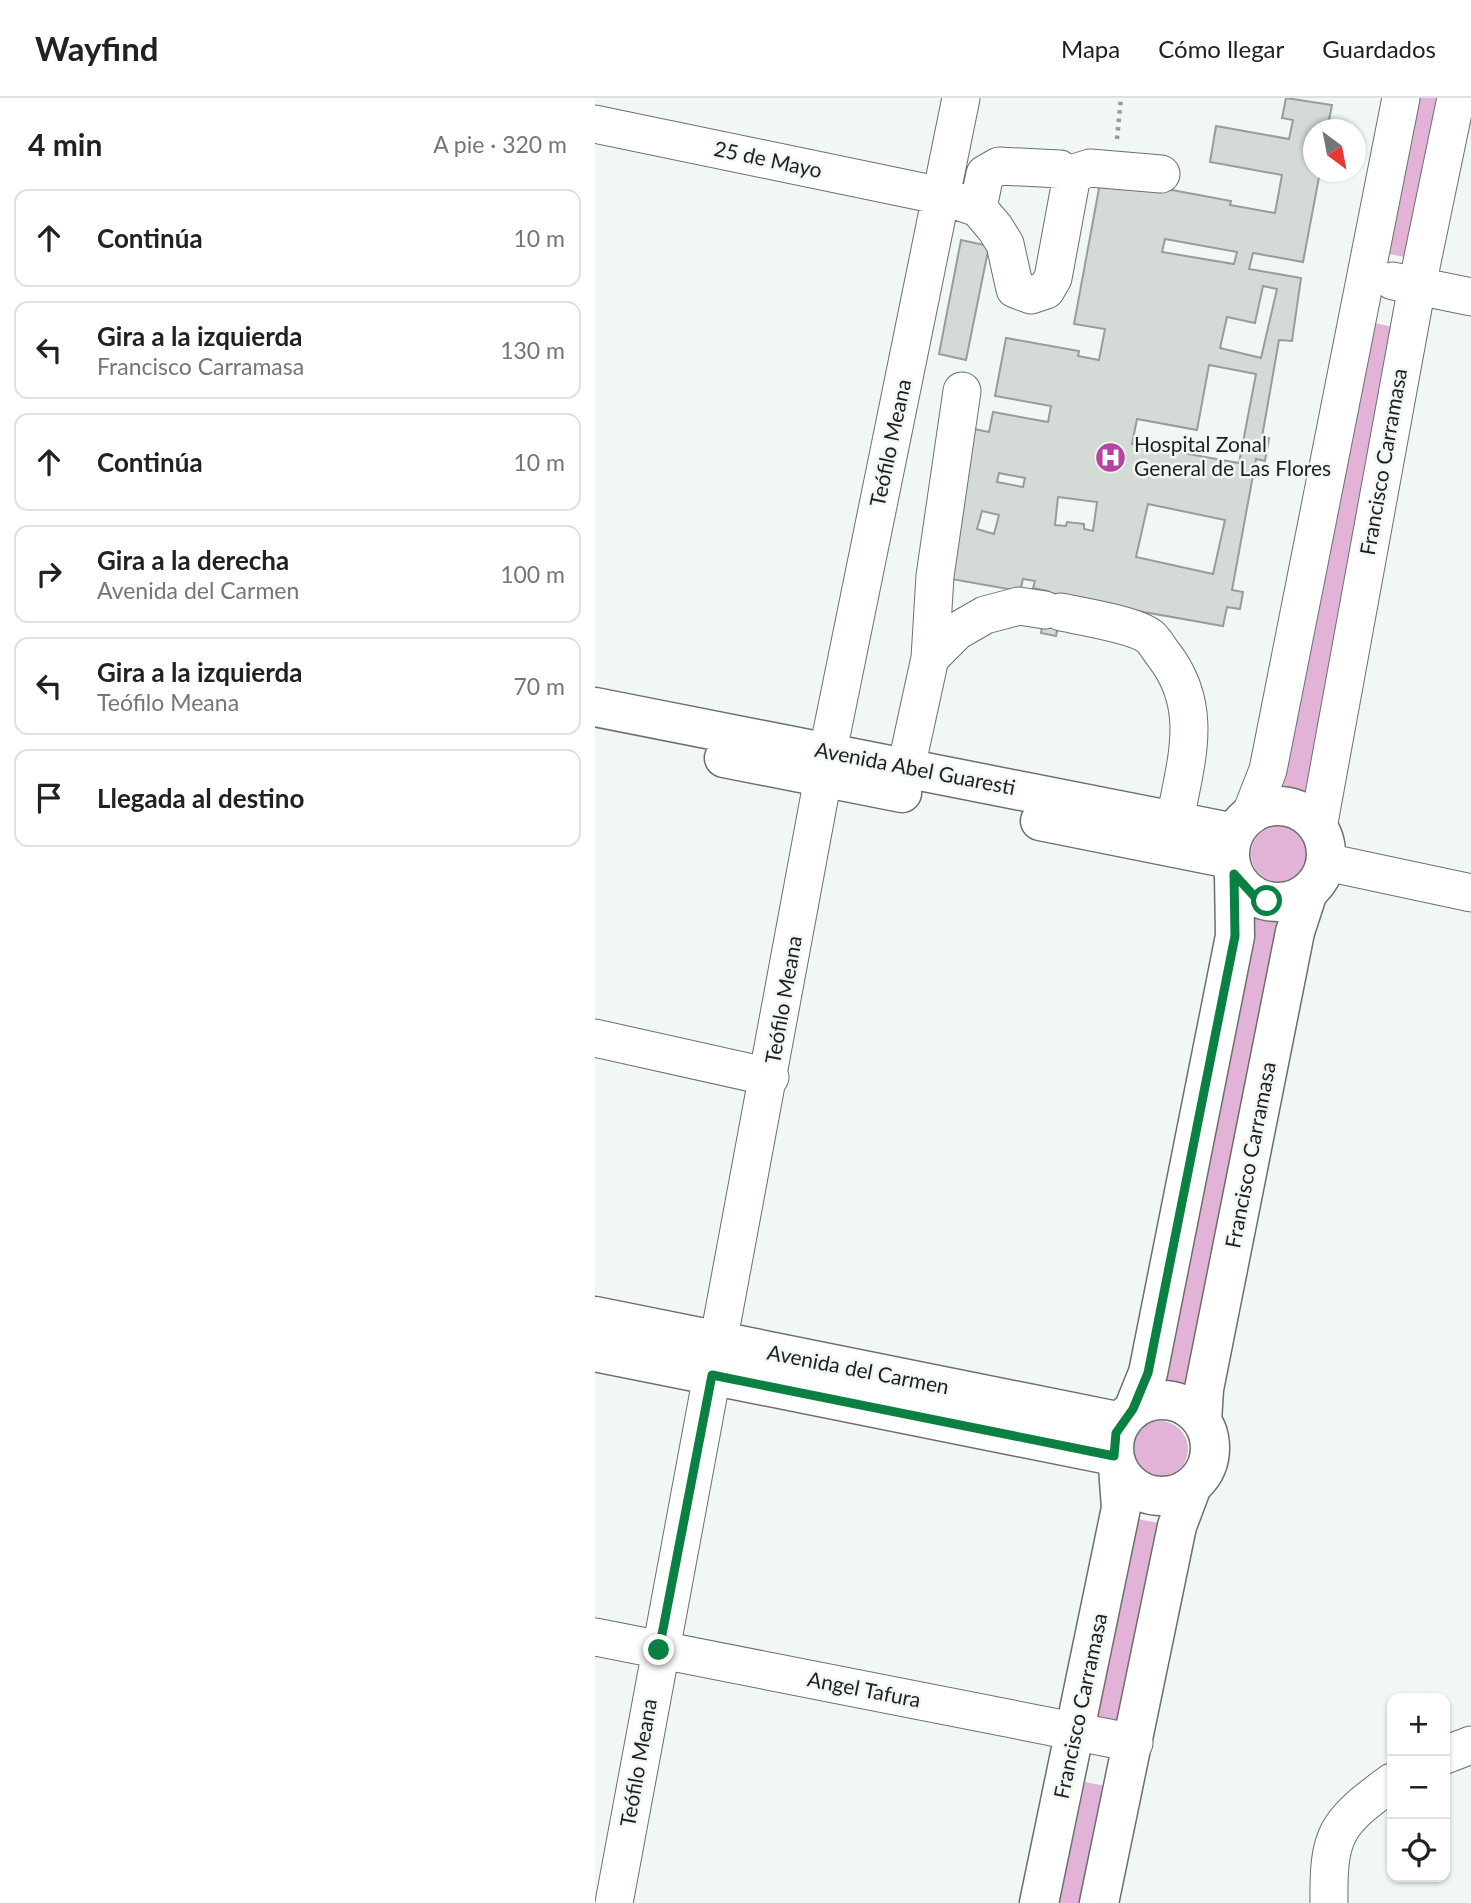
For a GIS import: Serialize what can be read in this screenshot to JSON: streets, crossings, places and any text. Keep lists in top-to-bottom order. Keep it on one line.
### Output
{"streets":{"main road":["Francisco Carramasa","Avenida Abel Guaresti","Avenida del Carmen"],"street":["25 de Mayo","Teófilo Meana","Angel Tafura"]},"crossings":[["25 de Mayo","Teófilo Meana"],["Teófilo Meana","Avenida Abel Guaresti"],["Teófilo Meana","Avenida del Carmen"],["Teófilo Meana","Angel Tafura"],["Francisco Carramasa","Avenida Abel Guaresti"],["Francisco Carramasa","Avenida del Carmen"],["Francisco Carramasa","Angel Tafura"]],"places":{"hospital":["Hospital Zonal General de Las Flores"]},"north":"bottom right","page":{"header":"Wayfind","nav":["Mapa","Cómo llegar","Guardados"],"heading":["4 min","A pie · 320 m"],"list":[["Continúa","10 m"],["Gira a la izquierda","Francisco Carramasa","130 m"],["Continúa","10 m"],["Gira a la derecha","Avenida del Carmen","100 m"],["Gira a la izquierda","Teófilo Meana","70 m"],"Llegada al destino"],"map_buttons":["+","−"]}}
